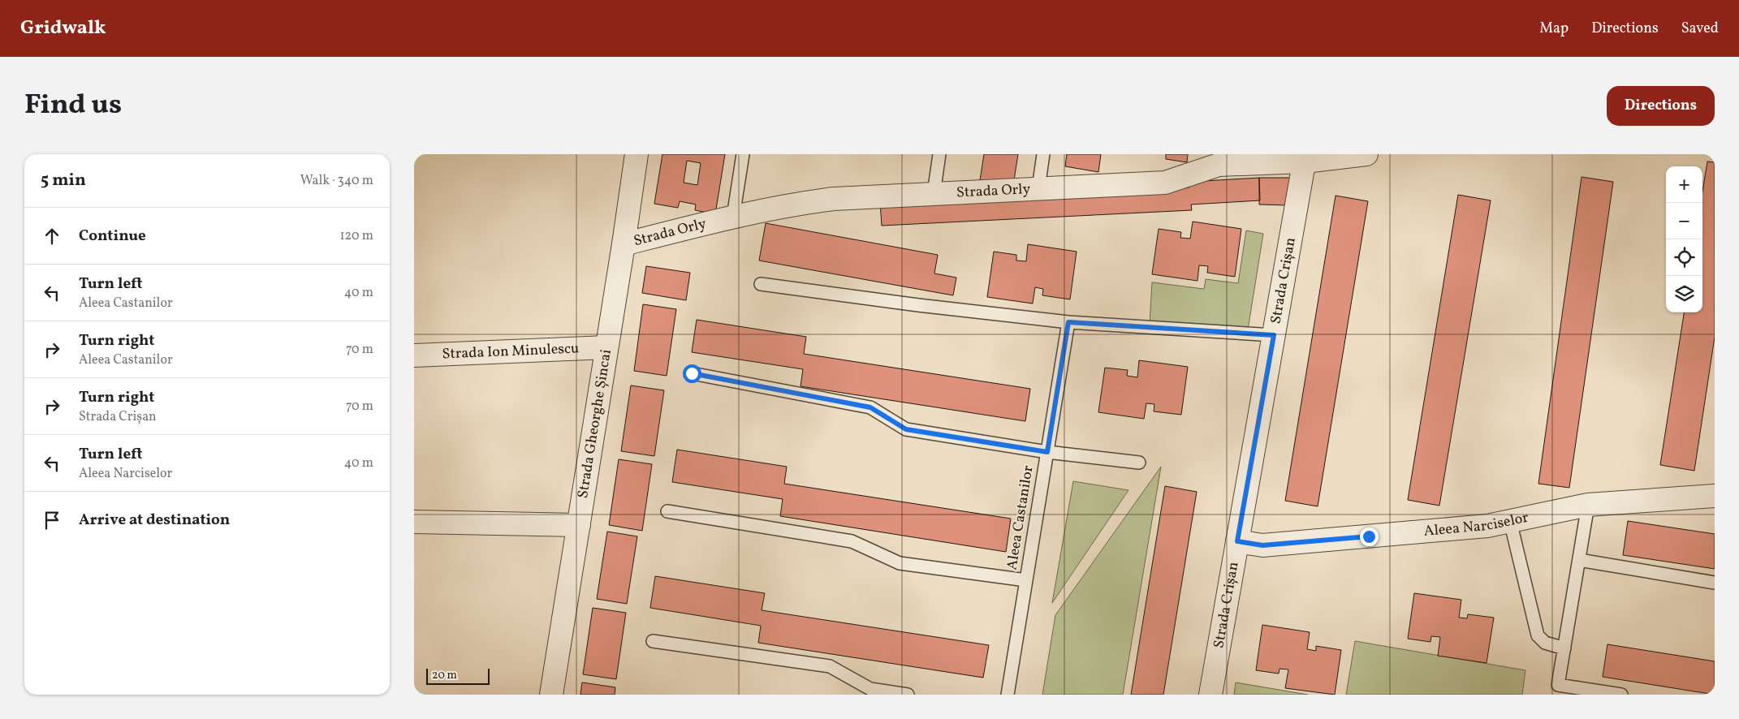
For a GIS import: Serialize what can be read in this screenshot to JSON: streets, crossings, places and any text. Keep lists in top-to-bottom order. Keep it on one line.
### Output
{"streets":{"street":["Strada Orly","Strada Crișan","Strada Ion Minulescu","Strada Gheorghe Șincai","Aleea Narciselor"],"lane":["Aleea Castanilor"]},"crossings":[["Strada Orly","Strada Crișan"],["Strada Orly","Strada Gheorghe Șincai"],["Strada Crișan","Aleea Narciselor"],["Strada Ion Minulescu","Strada Gheorghe Șincai"]],"scale_bar":"20 m","page":{"header":"Gridwalk","nav":["Map","Directions","Saved"],"title":"Find us","buttons":"Directions","heading":["5 min","Walk · 340 m"],"map_buttons":["+","−"],"list":[["Continue","120 m"],["Turn left","Aleea Castanilor","40 m"],["Turn right","Aleea Castanilor","70 m"],["Turn right","Strada Crișan","70 m"],["Turn left","Aleea Narciselor","40 m"],"Arrive at destination"],"scale":"20 m"}}
